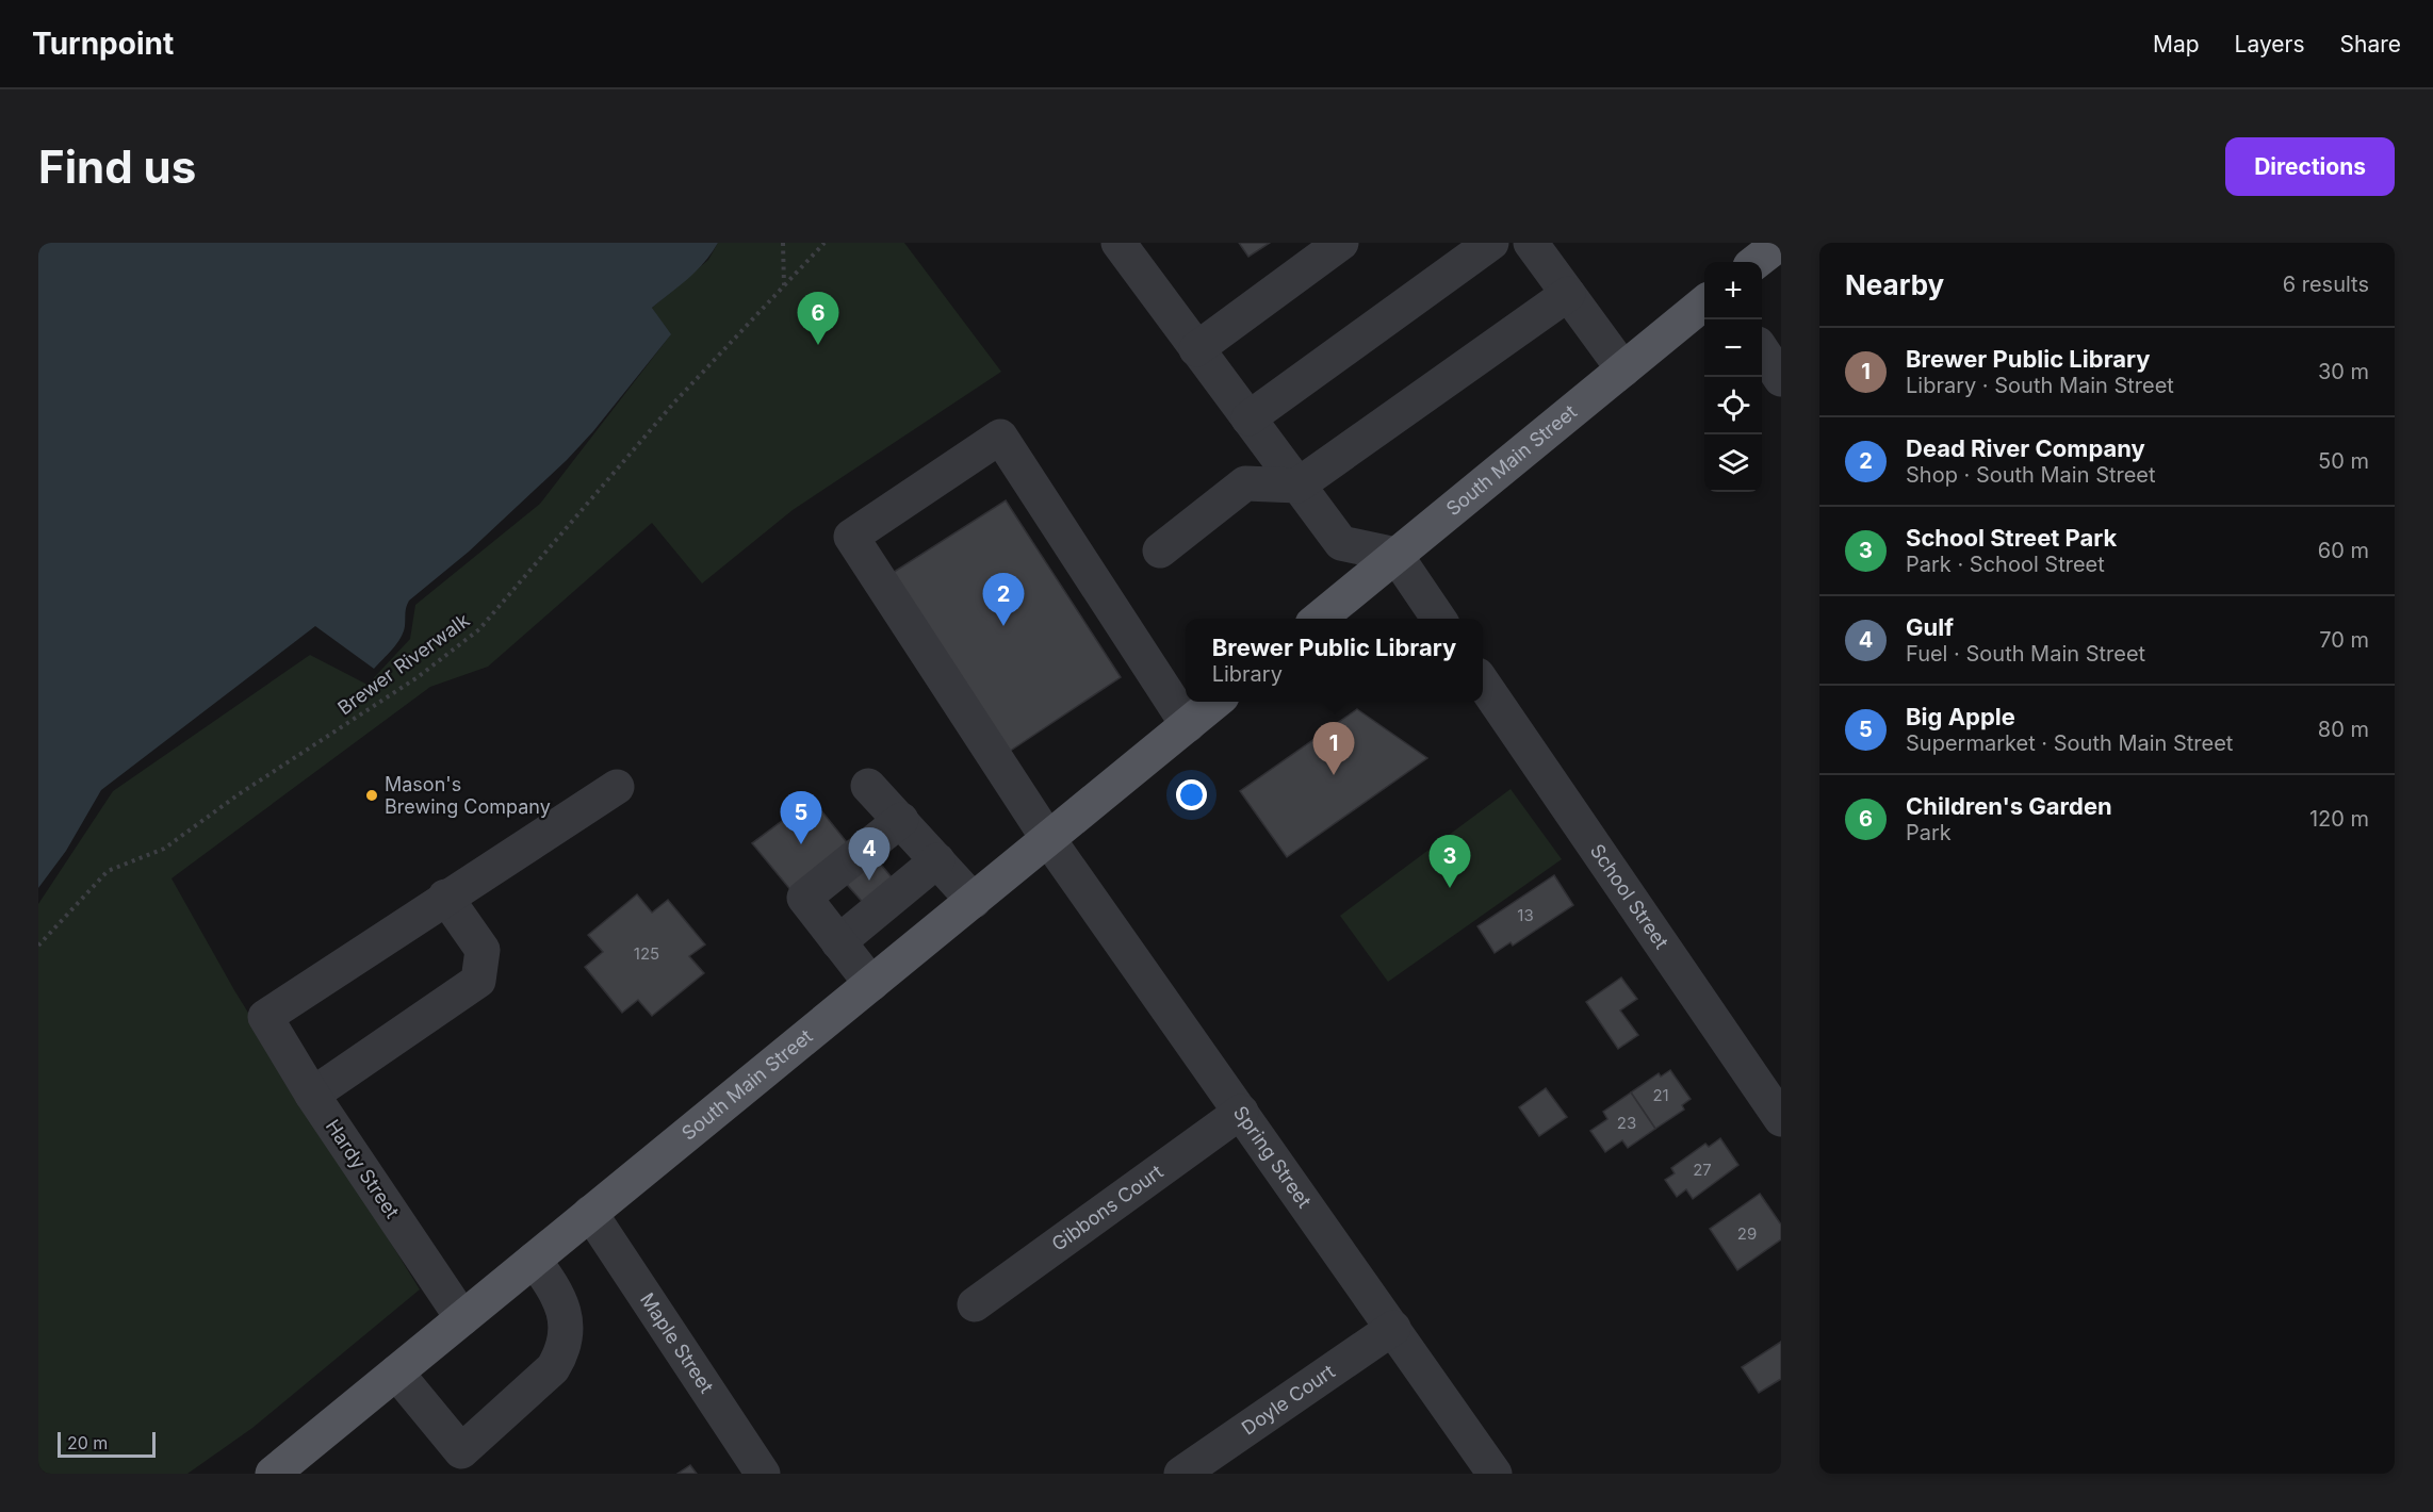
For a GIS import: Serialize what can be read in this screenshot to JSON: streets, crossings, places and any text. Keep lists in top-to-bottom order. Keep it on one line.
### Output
{"streets":{"main road":["South Main Street"],"street":["School Street","Spring Street","Hardy Street","Gibbons Court","Maple Street","Doyle Court"],"path":["Brewer Riverwalk"]},"crossings":[["South Main Street","Spring Street"],["South Main Street","Hardy Street"],["South Main Street","Maple Street"],["Spring Street","Gibbons Court"],["Spring Street","Doyle Court"]],"places":["Mason's Brewing Company"],"house_numbers":["13","125","21","23","27","29"],"scale_bar":"20 m","page":{"header":"Turnpoint","nav":["Map","Layers","Share"],"buttons":"Directions","title":"Find us","heading":["Nearby","6 results"],"map_buttons":["+","−"],"pins":["6","2","1","5","4","3"],"list":[{"mark":"1","name":"Brewer Public Library","note":"Library · South Main Street","value":"30 m"},{"mark":"2","name":"Dead River Company","note":"Shop · South Main Street","value":"50 m"},{"mark":"3","name":"School Street Park","note":"Park · School Street","value":"60 m"},{"mark":"4","name":"Gulf","note":"Fuel · South Main Street","value":"70 m"},{"mark":"5","name":"Big Apple","note":"Supermarket · South Main Street","value":"80 m"},{"mark":"6","name":"Children's Garden","note":"Park","value":"120 m"}],"popup":["Brewer Public Library","Library"],"scale":"20 m"}}
